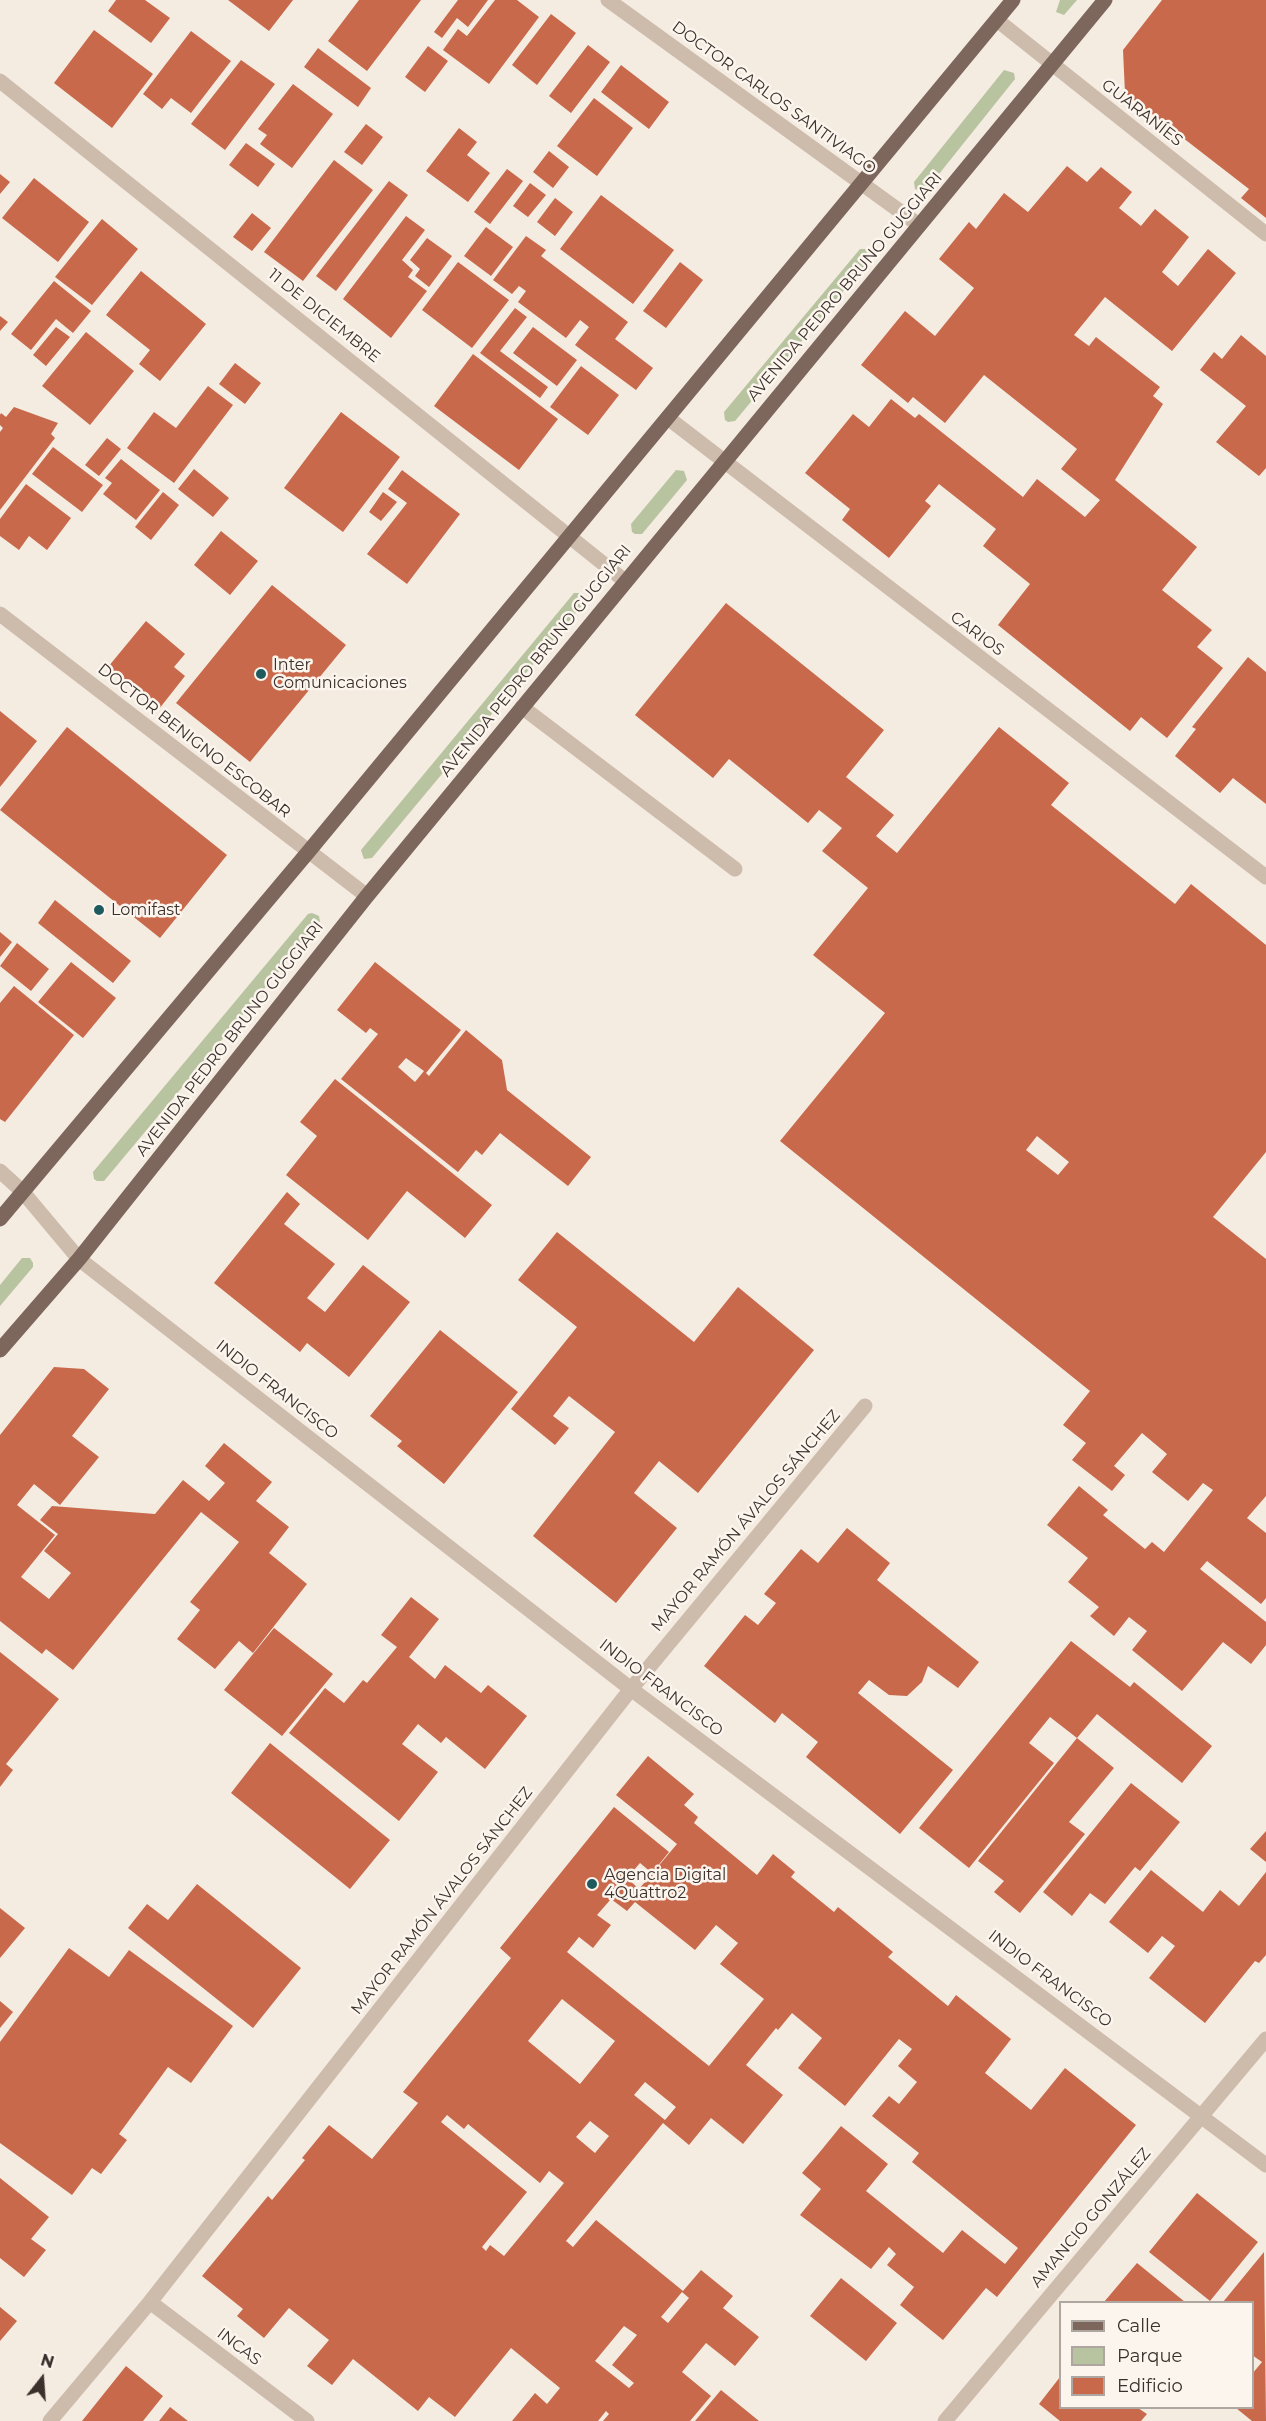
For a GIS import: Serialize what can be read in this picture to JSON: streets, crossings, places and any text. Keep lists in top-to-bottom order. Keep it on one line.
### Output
{"streets":{"main road":["AVENIDA PEDRO BRUNO GUGGIARI"],"street":["DOCTOR CARLOS SANTIVIAGO","GUARANÍES","11 DE DICIEMBRE","CARIOS","DOCTOR BENIGNO ESCOBAR","INDIO FRANCISCO","MAYOR RAMÓN ÁVALOS SÁNCHEZ","AMANCIO GONZÁLEZ","INCAS"]},"crossings":[["DOCTOR CARLOS SANTIVIAGO","AVENIDA PEDRO BRUNO GUGGIARI"],["GUARANÍES","AVENIDA PEDRO BRUNO GUGGIARI"],["AVENIDA PEDRO BRUNO GUGGIARI","11 DE DICIEMBRE"],["AVENIDA PEDRO BRUNO GUGGIARI","CARIOS"],["AVENIDA PEDRO BRUNO GUGGIARI","DOCTOR BENIGNO ESCOBAR"],["AVENIDA PEDRO BRUNO GUGGIARI","INDIO FRANCISCO"],["INDIO FRANCISCO","MAYOR RAMÓN ÁVALOS SÁNCHEZ"],["INDIO FRANCISCO","AMANCIO GONZÁLEZ"],["MAYOR RAMÓN ÁVALOS SÁNCHEZ","INCAS"]],"places":["Inter Comunicaciones","Lomifast","Agencia Digital 4Quattro2"],"legend":["Calle","Parque","Edificio"],"north":"top"}
